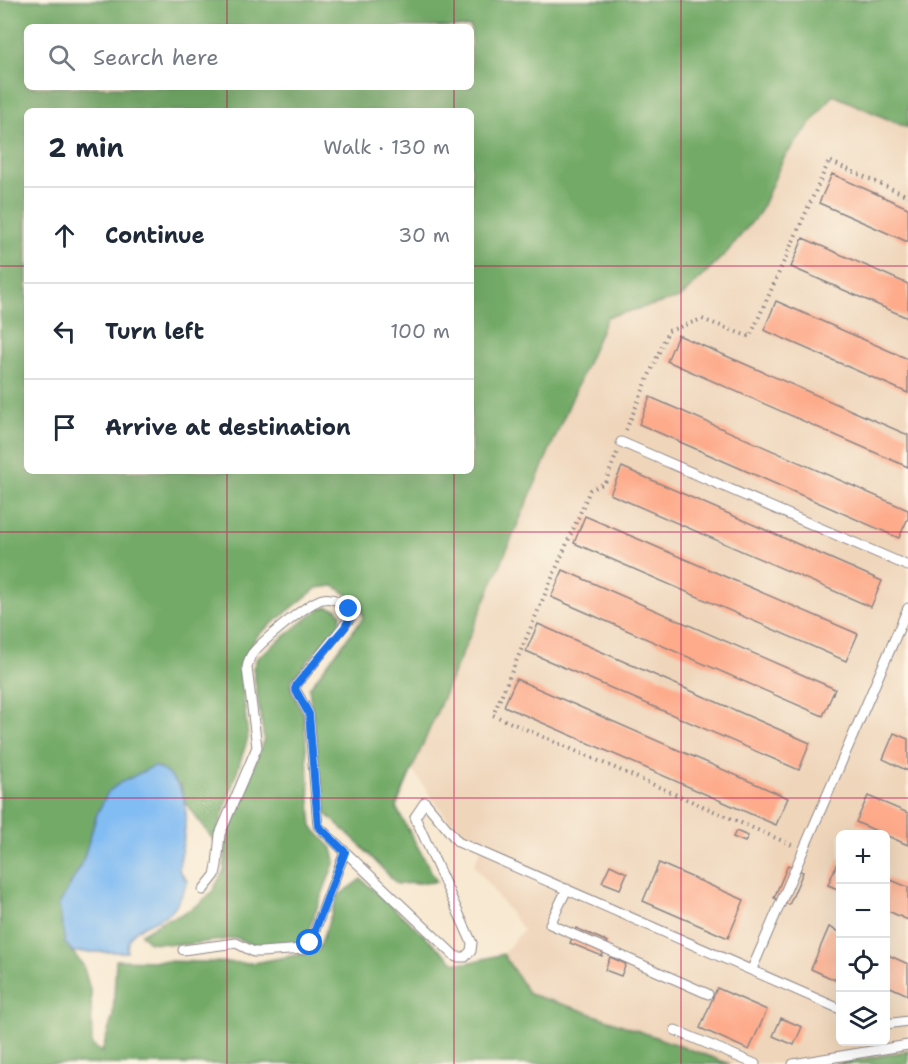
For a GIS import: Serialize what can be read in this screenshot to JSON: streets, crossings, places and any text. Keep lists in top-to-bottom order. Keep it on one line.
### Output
{"page":{"search":"Search here","heading":["2 min","Walk · 130 m"],"list":[["Continue","30 m"],["Turn left","100 m"],"Arrive at destination"],"map_buttons":["+","−"]}}
